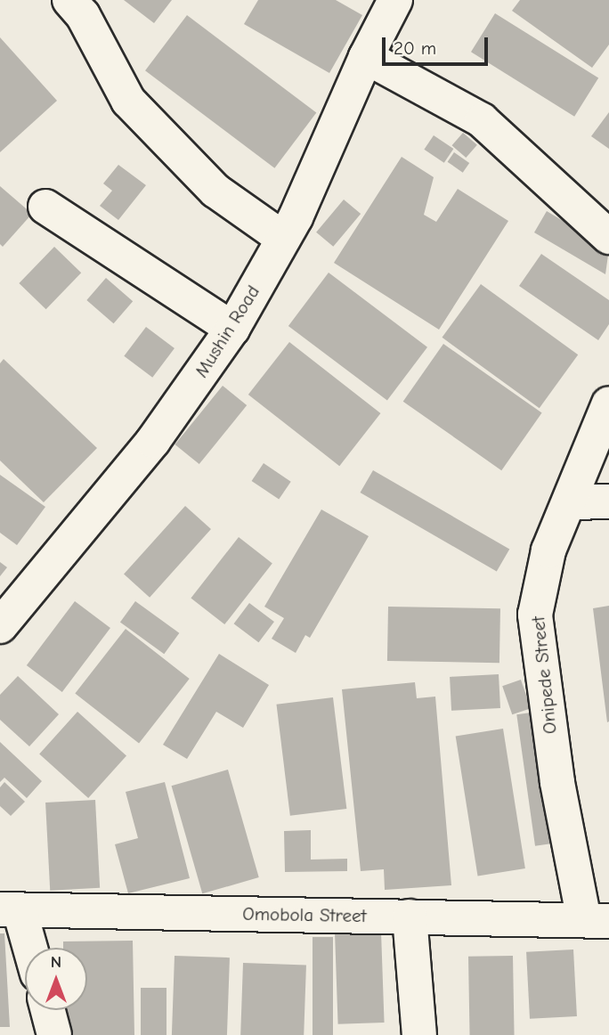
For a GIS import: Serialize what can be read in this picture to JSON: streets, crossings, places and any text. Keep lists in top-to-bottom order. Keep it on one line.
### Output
{"streets":{"street":["Mushin Road","Onipede Street","Omobola Street"]},"crossings":[["Onipede Street","Omobola Street"]],"scale_bar":"20 m","north":"top"}
